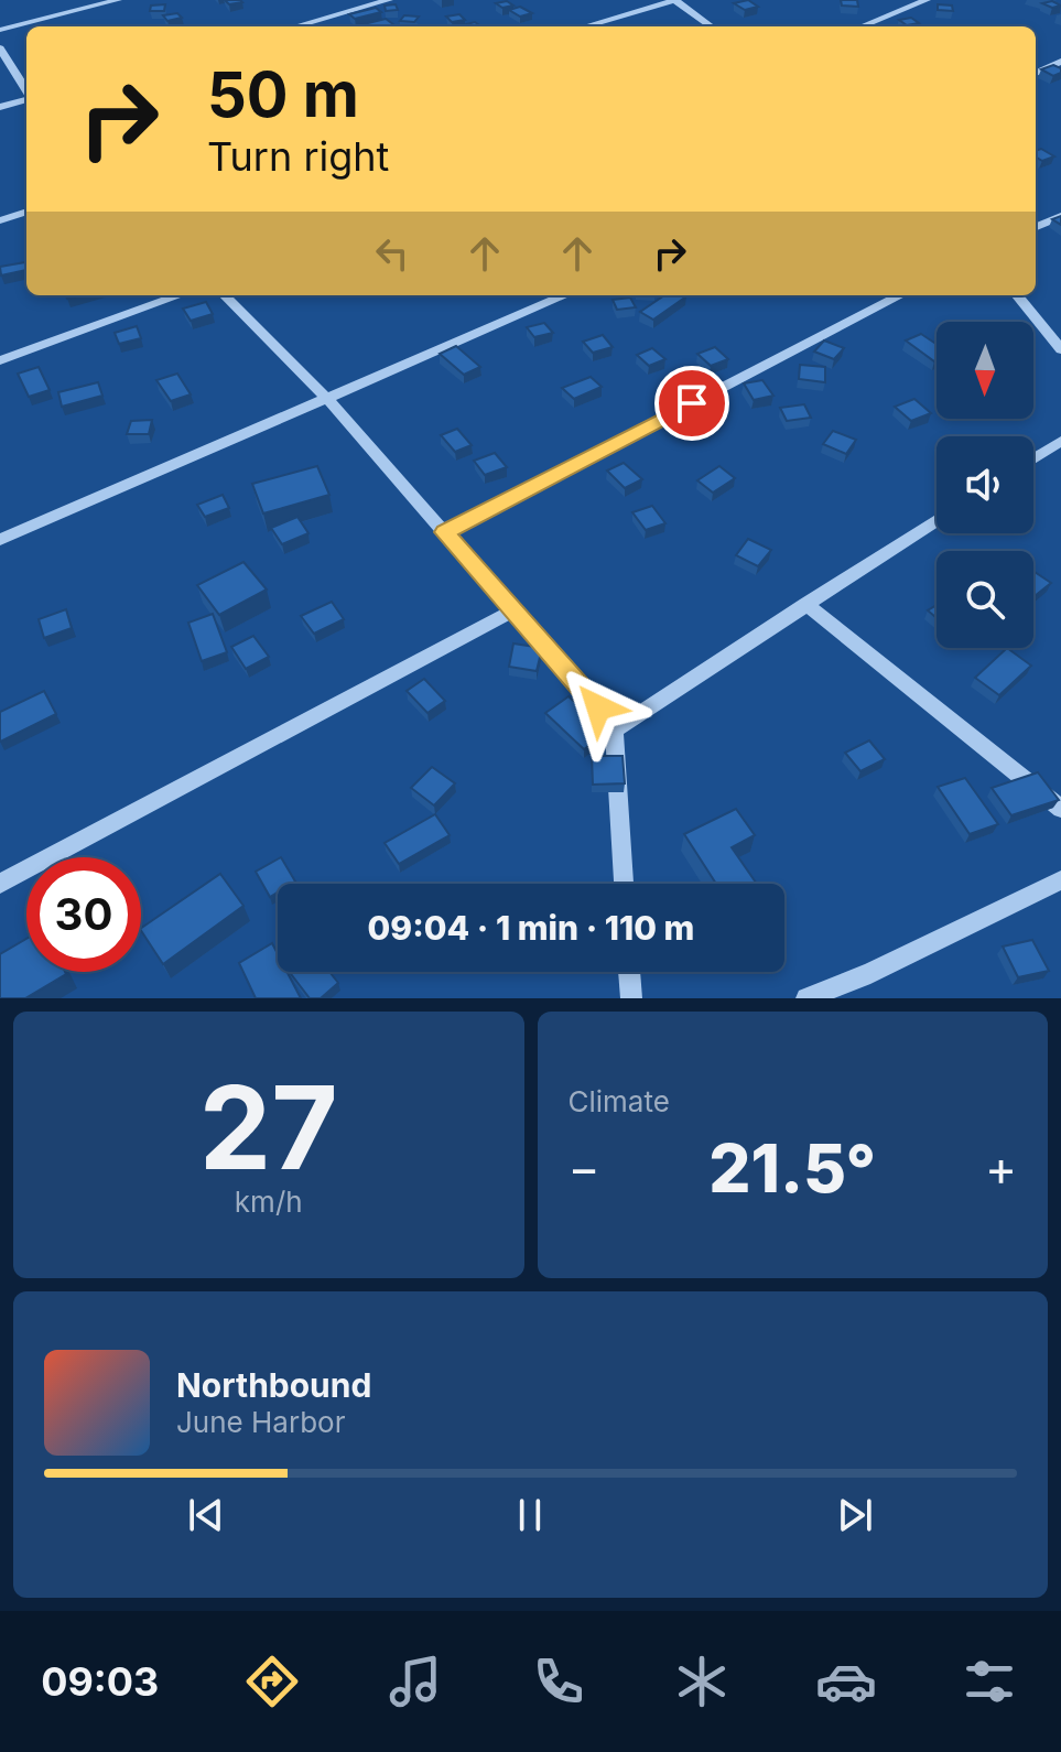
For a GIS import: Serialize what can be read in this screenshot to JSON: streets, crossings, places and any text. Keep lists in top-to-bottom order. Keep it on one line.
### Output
{"north":"bottom","page":{"turn":["50 m","Turn right"],"limit":"30","trip":"09:04 · 1 min · 110 m","tile":[["27","km/h"],"Climate"],"heat":["−","21.5°","+"],"song":["Northbound","June Harbor"],"tabs":"09:03"}}
